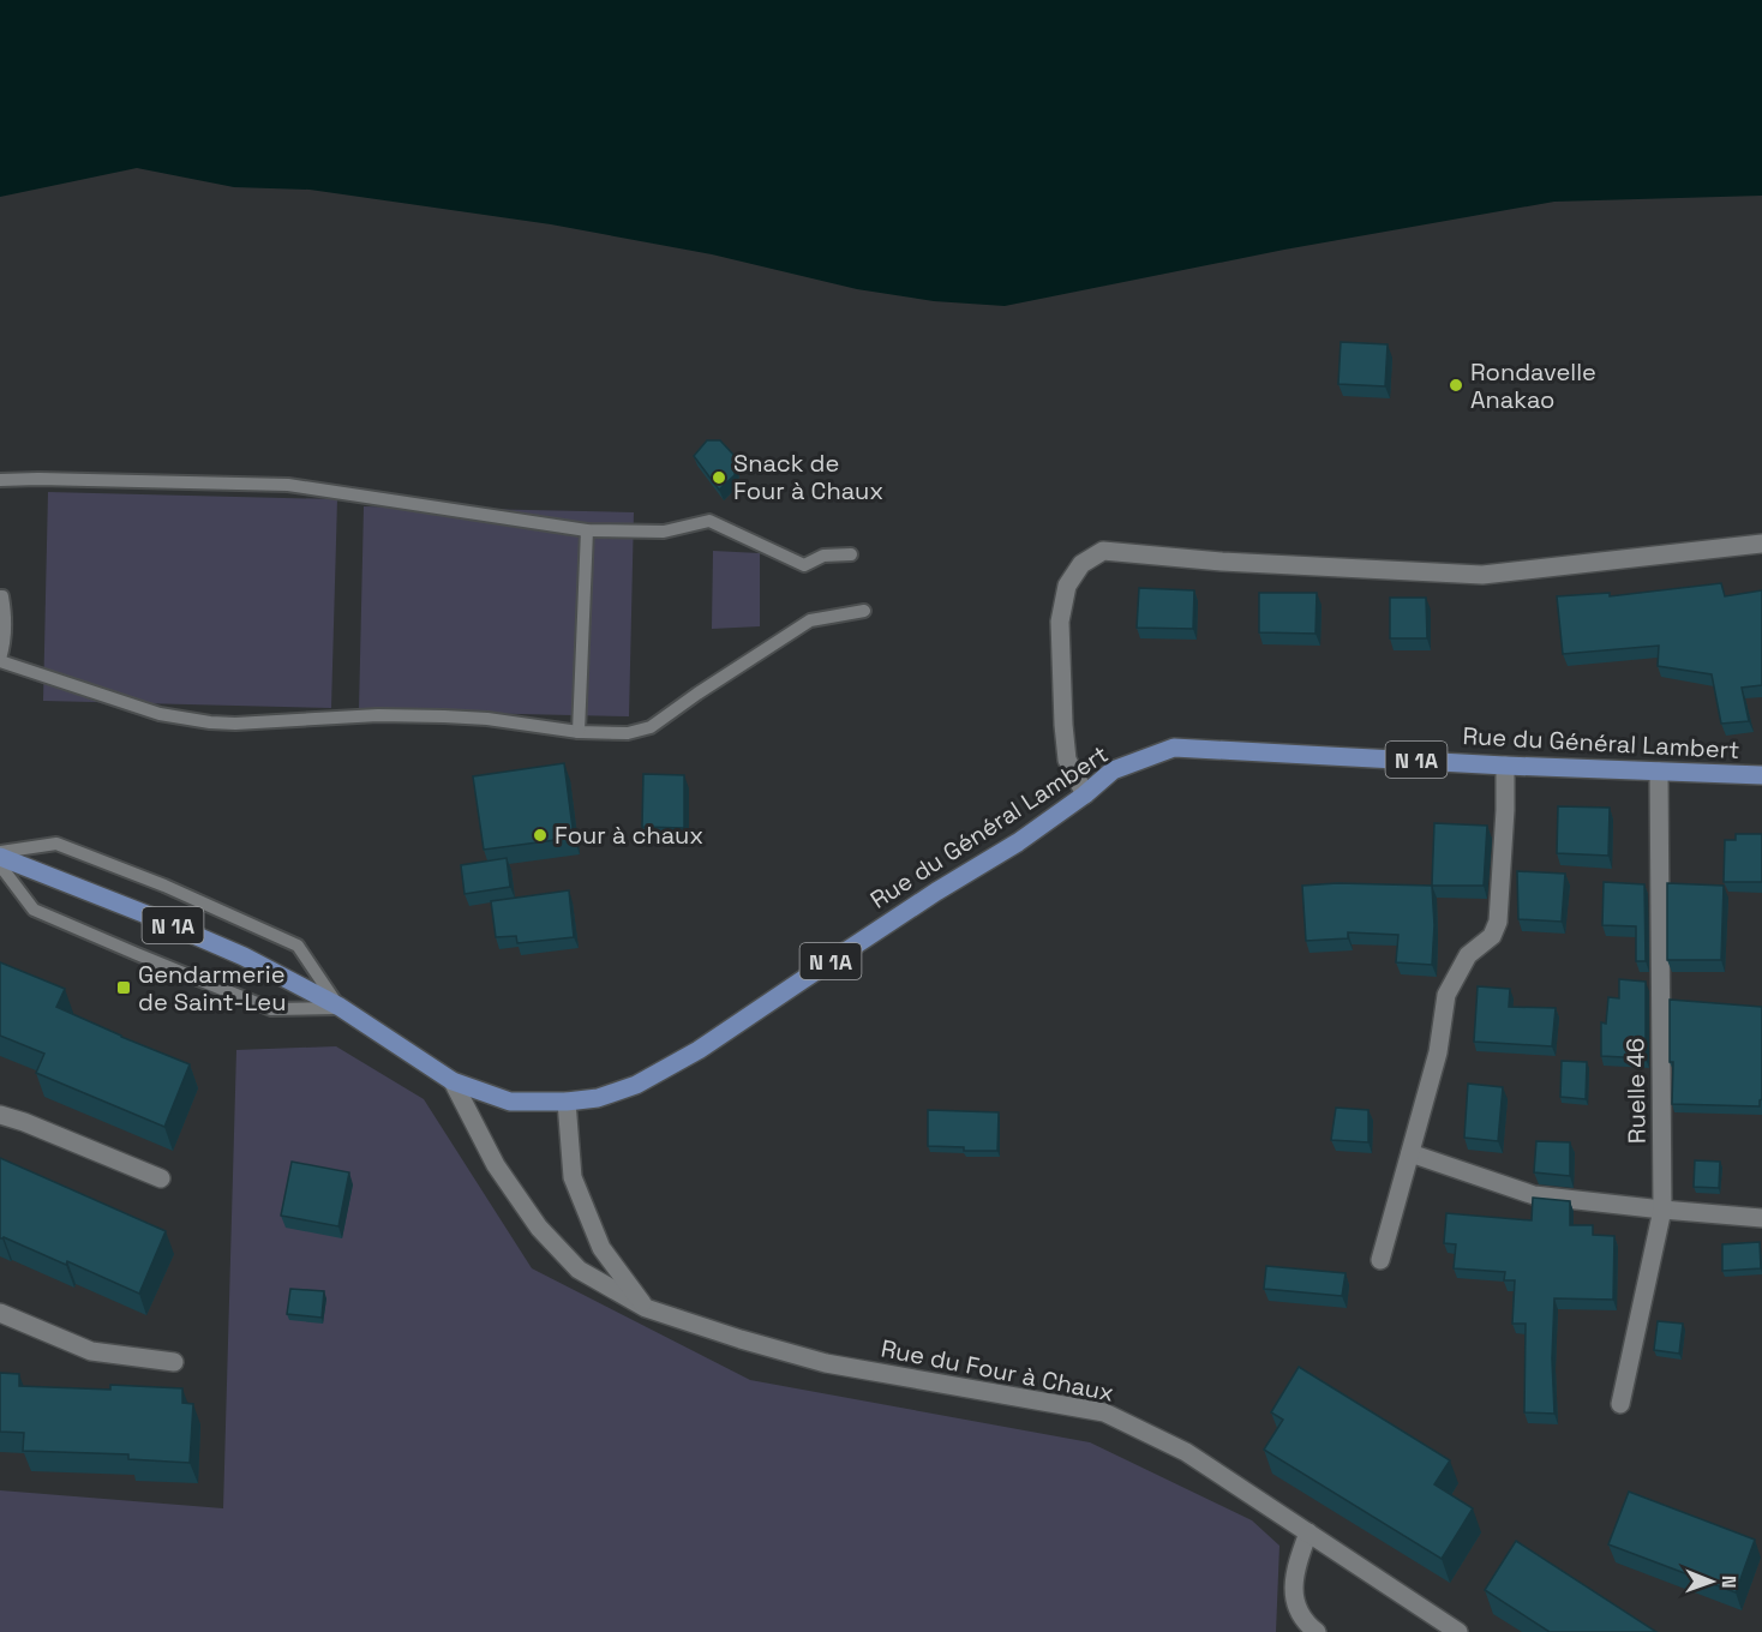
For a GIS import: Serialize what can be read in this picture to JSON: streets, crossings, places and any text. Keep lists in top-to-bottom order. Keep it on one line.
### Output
{"streets":{"main road":["Rue du Général Lambert","N 1A"],"street":["Ruelle 46","Rue du Four à Chaux"]},"crossings":[["Rue du Général Lambert","Ruelle 46"],["Rue du Général Lambert","Rue du Four à Chaux"]],"places":{"other":["Rondavelle Anakao","Snack de Four à Chaux","Four à chaux"],"transit":["Gendarmerie de Saint-Leu"]},"north":"right"}
